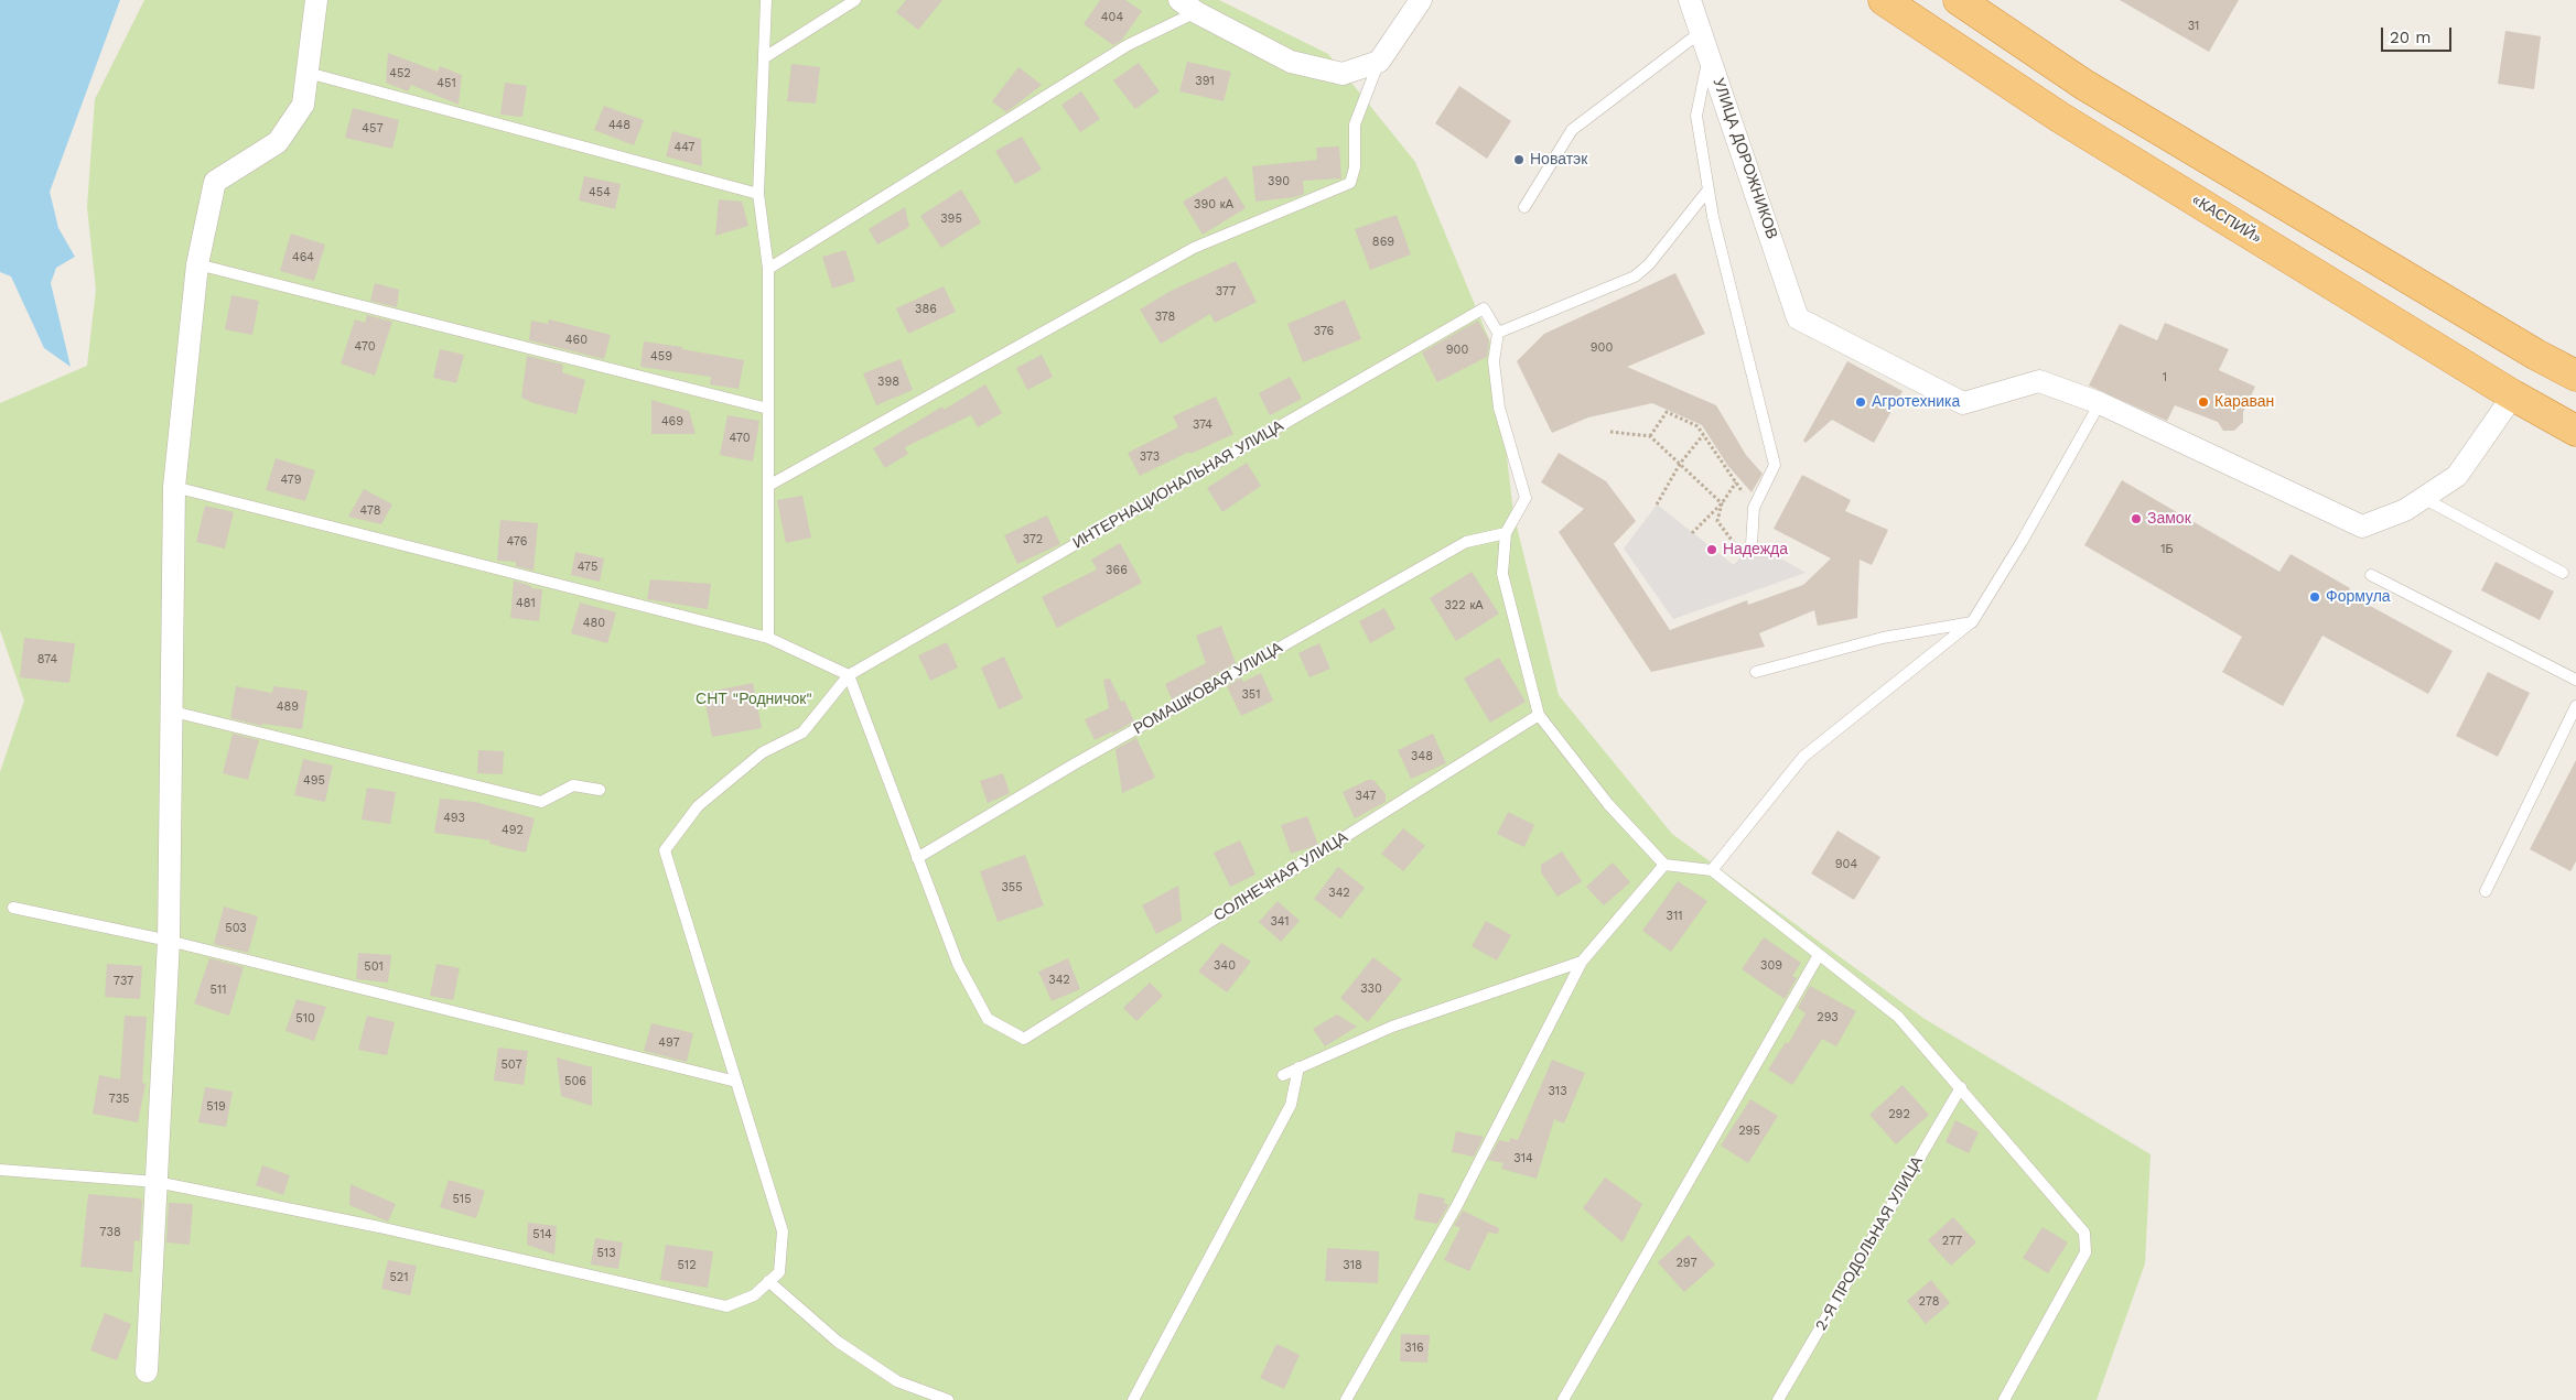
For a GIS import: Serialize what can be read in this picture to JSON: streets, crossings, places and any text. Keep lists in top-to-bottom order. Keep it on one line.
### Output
{"streets":{"highway":["«КАСПИЙ»"],"street":["УЛИЦА ДОРОЖНИКОВ"],"lane":["ИНТЕРНАЦИОНАЛЬНАЯ УЛИЦА","РОМАШКОВАЯ УЛИЦА","СОЛНЕЧНАЯ УЛИЦА","2-Я ПРОДОЛЬНАЯ УЛИЦА"]},"crossings":[["РОМАШКОВАЯ УЛИЦА","СОЛНЕЧНАЯ УЛИЦА"]],"parks":["СНТ \"Родничок\""],"places":["Новатэк","Агротехника","Караван","Замок","Надежда","Формула"],"house_numbers":["404","31","452","391","451","448","457","447","390","454","390 кА","395","869","464","377","386","378","376","460","470","900","900","459","1","398","469","374","470","373","479","478","372","476","1Б","475","366","481","322 кА","480","874","351","489","348","495","347","493","492","904","355","342","311","341","503","340","309","501","342","737","330","511","293","510","497","507","506","313","735","519","292","295","314","515","738","514","277","513","297","512","318","521","278","316"],"scale_bar":"20 m"}
